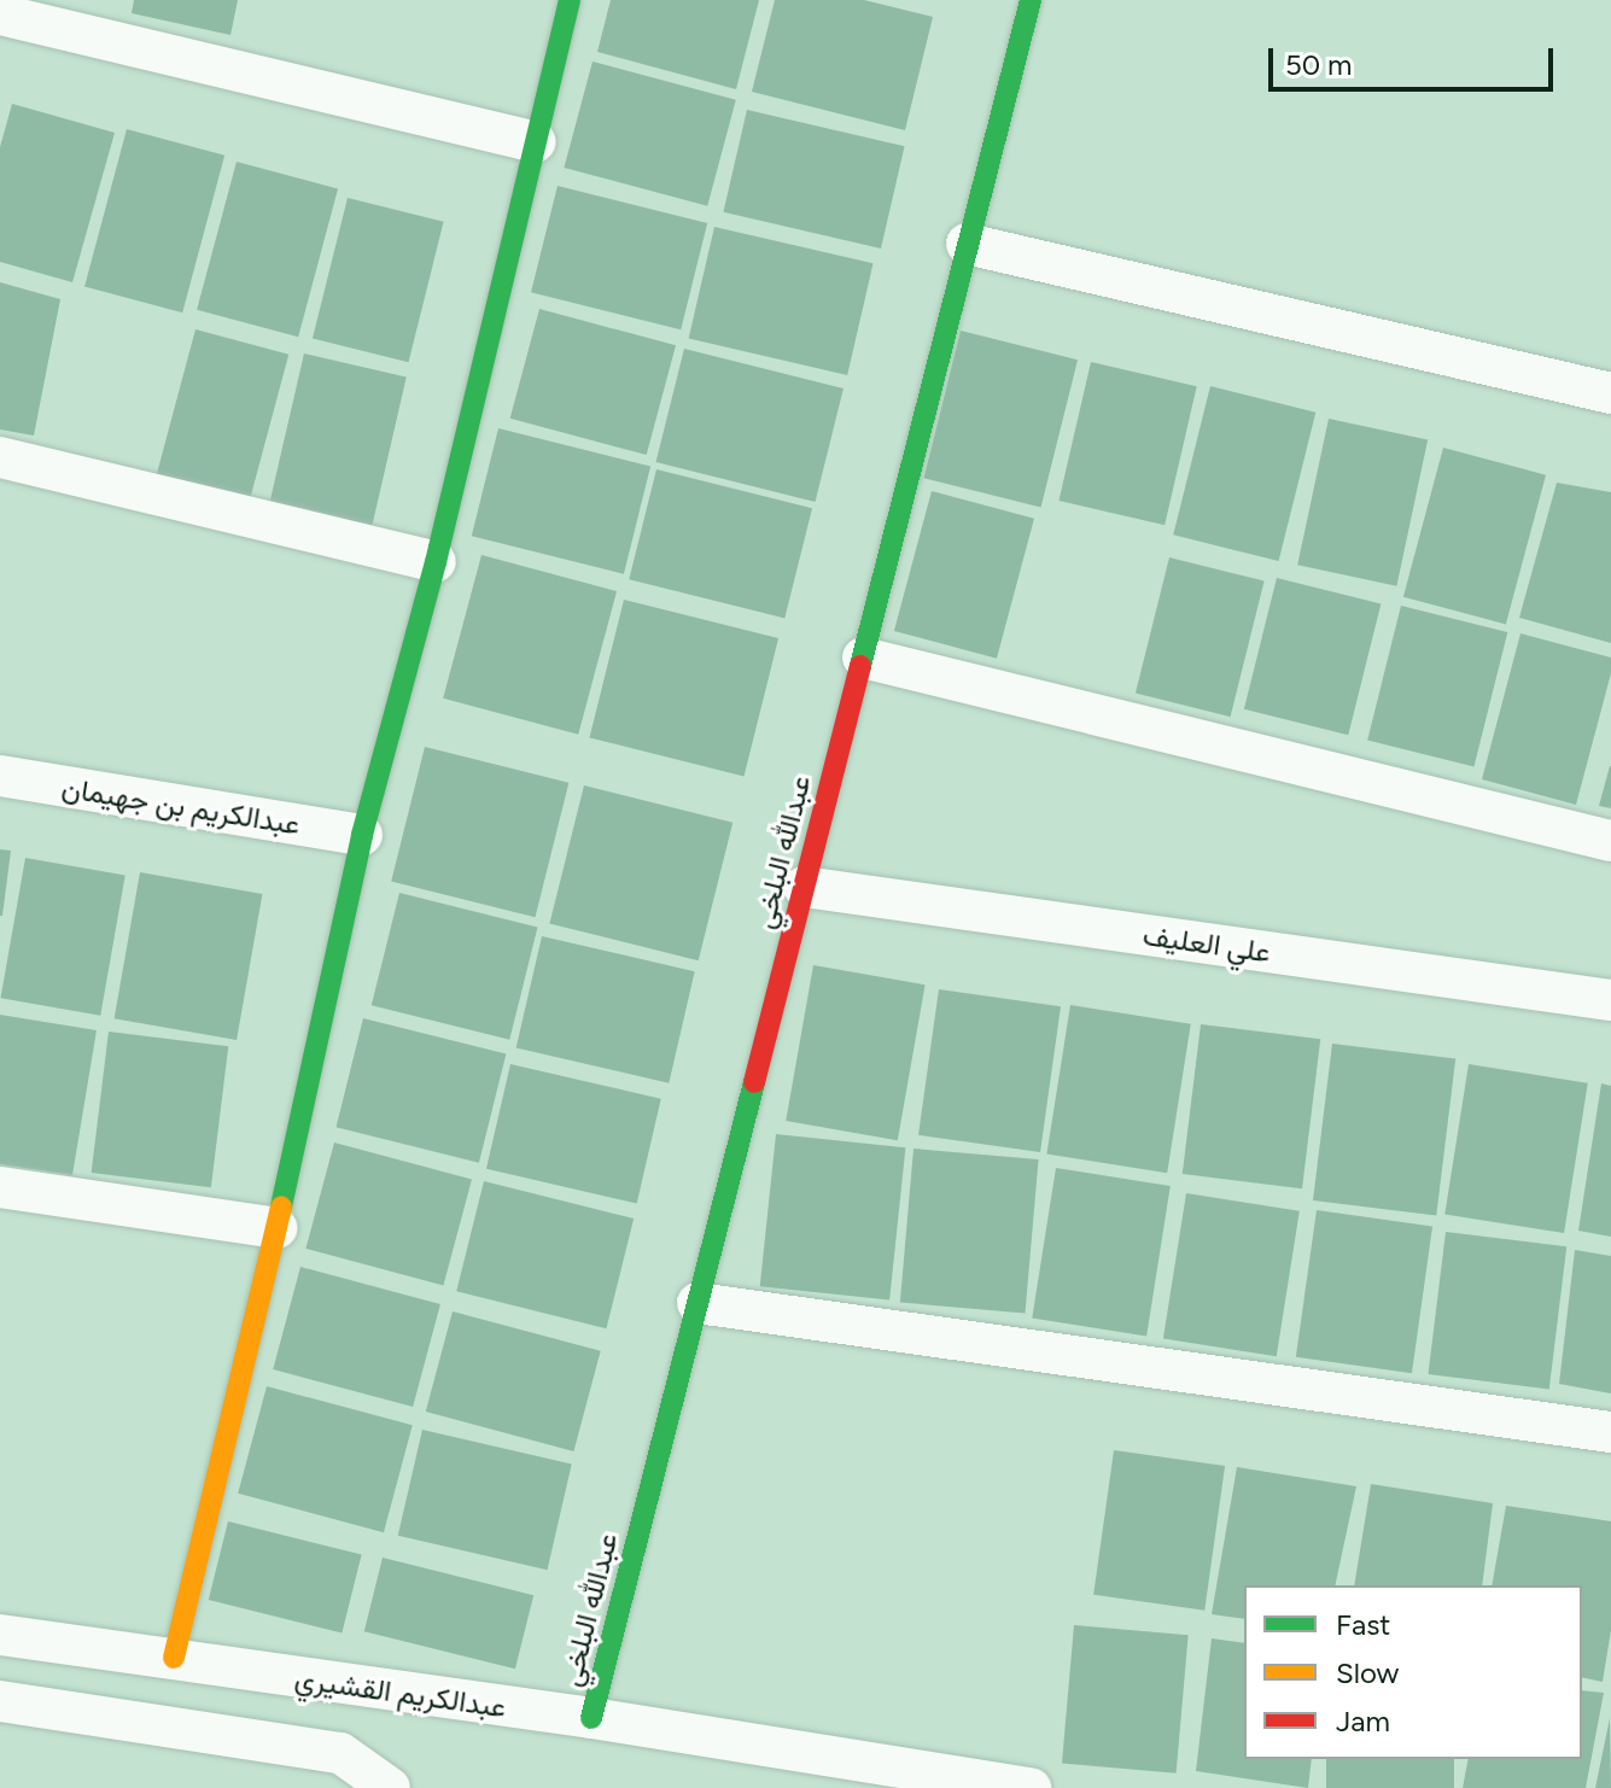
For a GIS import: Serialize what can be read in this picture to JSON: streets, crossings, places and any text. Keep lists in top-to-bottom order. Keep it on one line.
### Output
{"streets":{"street":["عبدالكريم بن جهيمان","عبدالله البلخي","علي العليف","عبدالكريم القشيري"]},"crossings":[["عبدالله البلخي","علي العليف"],["عبدالله البلخي","عبدالكريم القشيري"]],"legend":["Fast","Slow","Jam"],"scale_bar":"50 m"}
